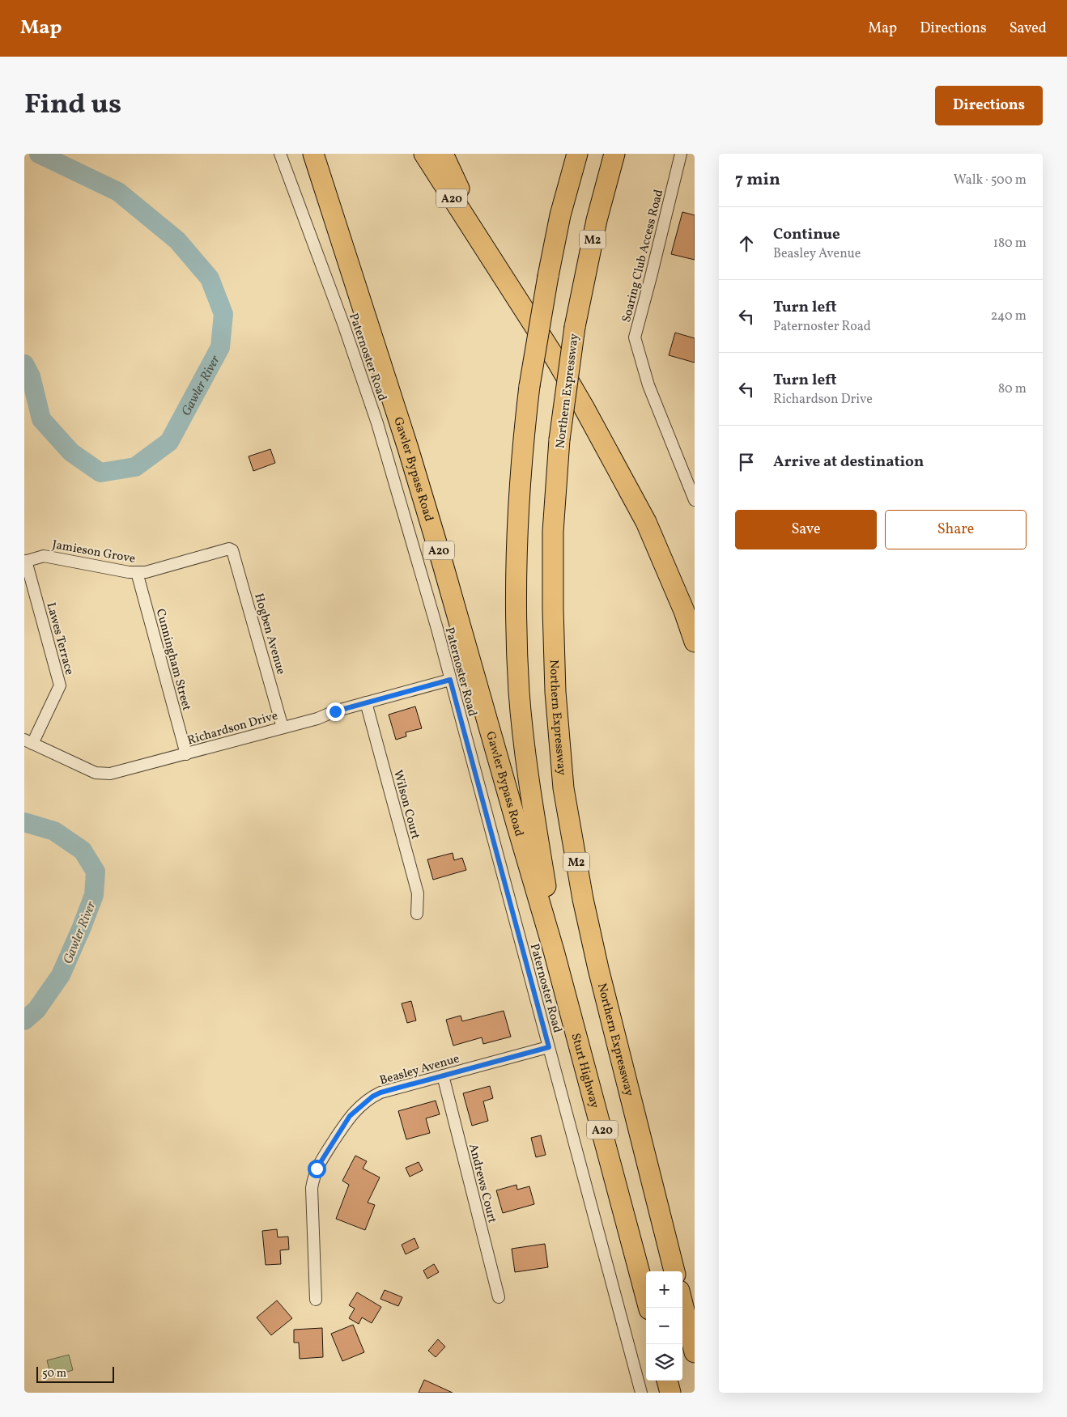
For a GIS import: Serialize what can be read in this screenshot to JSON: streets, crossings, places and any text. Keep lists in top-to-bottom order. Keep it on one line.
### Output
{"streets":{"highway":["A20","M2","Northern Expressway","Gawler Bypass Road","Sturt Highway"],"street":["Soaring Club Access Road","Paternoster Road","Jamieson Grove","Hogben Avenue","Lawes Terrace","Cunningham Street","Richardson Drive","Wilson Court","Beasley Avenue","Andrews Court"]},"crossings":[["Paternoster Road","Richardson Drive"],["Paternoster Road","Beasley Avenue"],["Gawler Bypass Road","Sturt Highway"],["Jamieson Grove","Hogben Avenue"],["Jamieson Grove","Lawes Terrace"],["Jamieson Grove","Cunningham Street"],["Hogben Avenue","Richardson Drive"],["Lawes Terrace","Richardson Drive"],["Cunningham Street","Richardson Drive"],["Richardson Drive","Wilson Court"],["Beasley Avenue","Andrews Court"]],"water":["Gawler River"],"scale_bar":"50 m","page":{"header":"Map","nav":["Map","Directions","Saved"],"title":"Find us","buttons":["Directions",["Save","Share"]],"heading":["7 min","Walk · 500 m"],"list":[["Continue","Beasley Avenue","180 m"],["Turn left","Paternoster Road","240 m"],["Turn left","Richardson Drive","80 m"],"Arrive at destination"],"map_buttons":["+","−"],"scale":"50 m"}}
